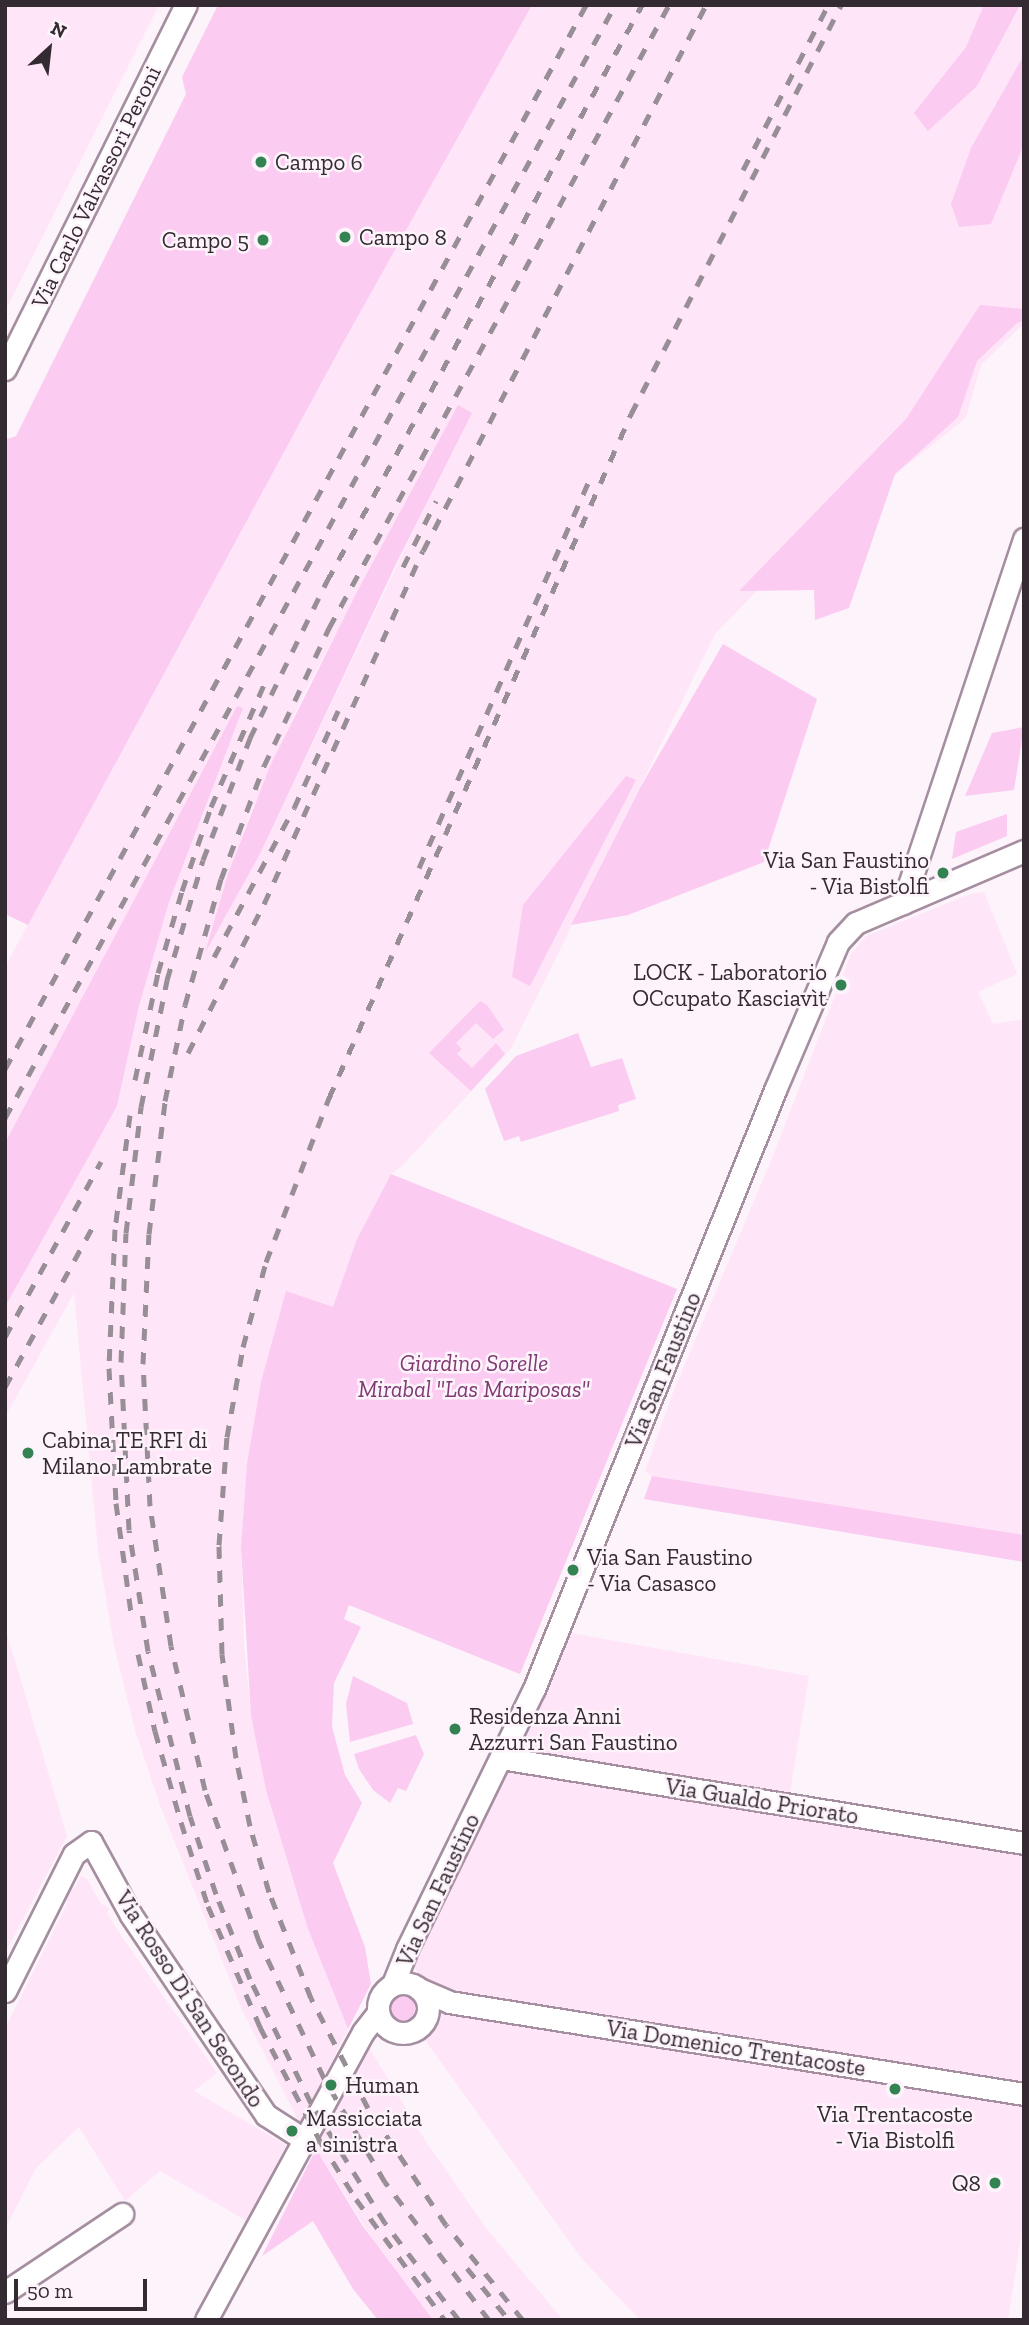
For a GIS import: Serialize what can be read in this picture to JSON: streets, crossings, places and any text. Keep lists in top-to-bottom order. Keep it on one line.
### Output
{"streets":{"street":["Via Carlo Valvassori Peroni","Via San Faustino","Via Gualdo Priorato","Via Rosso Di San Secondo","Via Domenico Trentacoste"]},"crossings":[["Via San Faustino","Via Gualdo Priorato"],["Via San Faustino","Via Rosso Di San Secondo"],["Via San Faustino","Via Domenico Trentacoste"]],"parks":["Giardino Sorelle Mirabal \"Las Mariposas\""],"places":["Campo 6","Campo 8","Campo 5","Via San Faustino - Via Bistolfi","LOCK - Laboratorio OCcupato Kasciavìt","Cabina TE RFI di Milano Lambrate","Via San Faustino - Via Casasco","Residenza Anni Azzurri San Faustino","Human","Via Trentacoste - Via Bistolfi","Massicciata a sinistra","Q8"],"scale_bar":"50 m","north":"top right"}
